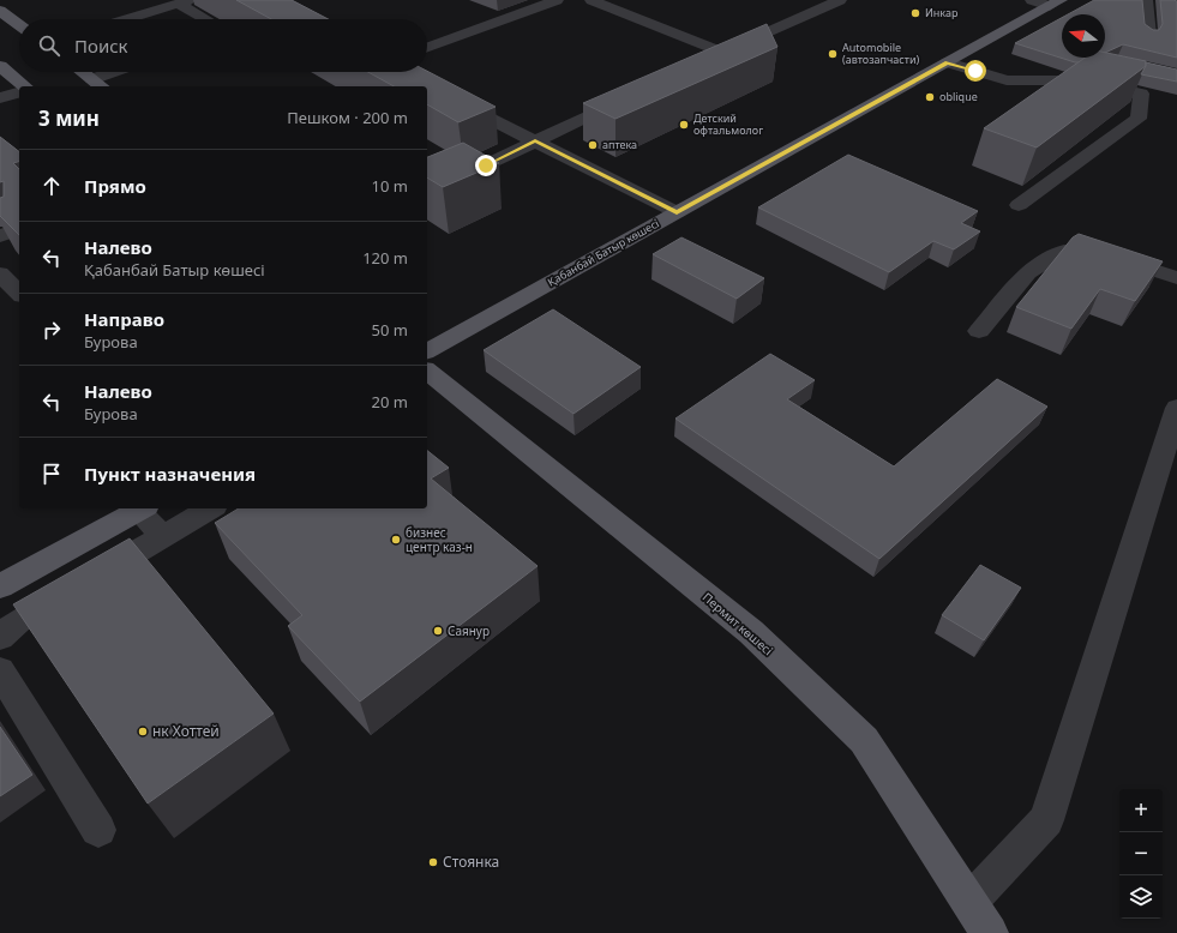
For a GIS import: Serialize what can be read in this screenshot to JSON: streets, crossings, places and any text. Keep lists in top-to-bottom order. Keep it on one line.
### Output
{"streets":{"main road":["Қабанбай Батыр көшесі","Пермит көшесі"]},"places":["Инкар","Automobile (автозапчасти)","oblique","Детский офтальмолог","аптека","бизнес центр каз-н","Саянур","нк Хоттей","Стоянка"],"north":"left","page":{"search":"Поиск","heading":["3 мин","Пешком · 200 m"],"list":[["Прямо","10 m"],["Налево","Қабанбай Батыр көшесі","120 m"],["Направо","Бурова","50 m"],["Налево","Бурова","20 m"],"Пункт назначения"],"map_buttons":["+","−"]}}
